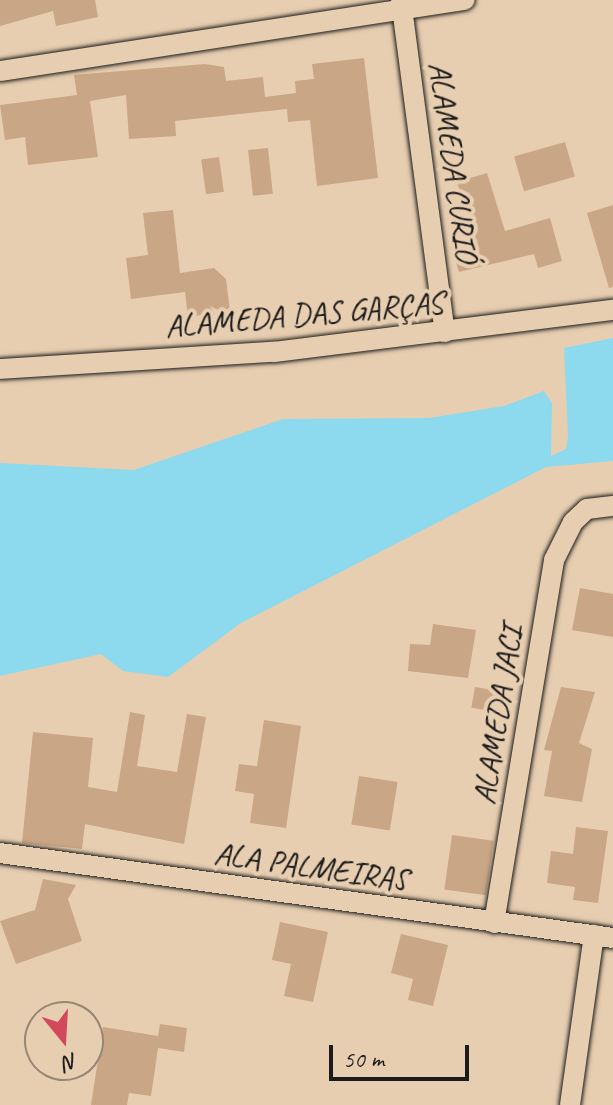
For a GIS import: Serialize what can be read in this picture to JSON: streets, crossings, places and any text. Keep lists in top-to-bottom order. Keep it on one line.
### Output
{"streets":{"street":["ALAMEDA CURIÓ","ALAMEDA DAS GARÇAS","ALAMEDA JACI","ALA PALMEIRAS"]},"crossings":[["ALAMEDA CURIÓ","ALAMEDA DAS GARÇAS"],["ALAMEDA JACI","ALA PALMEIRAS"]],"scale_bar":"50 m","north":"bottom"}
